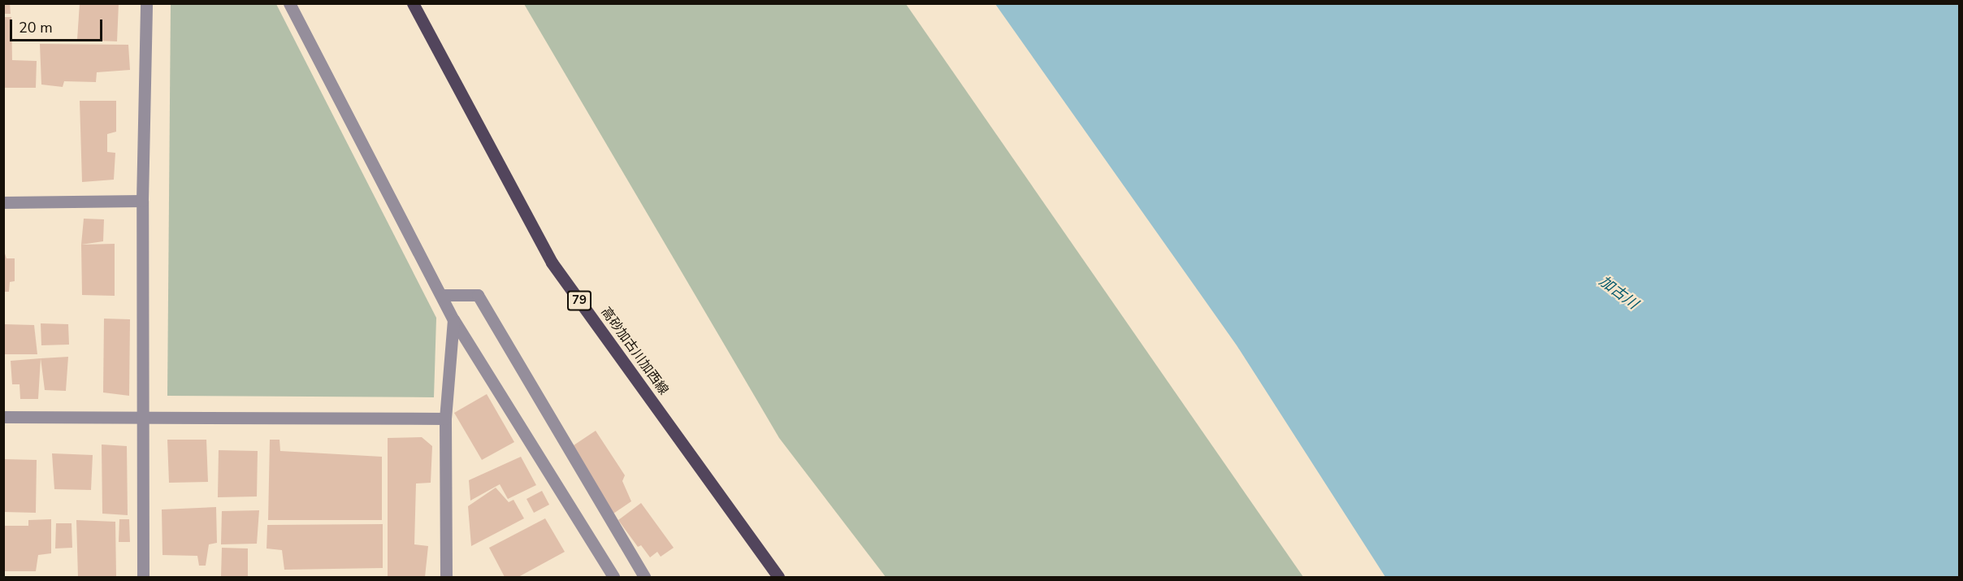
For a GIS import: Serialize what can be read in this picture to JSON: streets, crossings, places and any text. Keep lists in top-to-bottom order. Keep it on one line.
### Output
{"streets":{"main road":["79","高砂加古川加西線"]},"water":["加古川"],"scale_bar":"20 m"}
